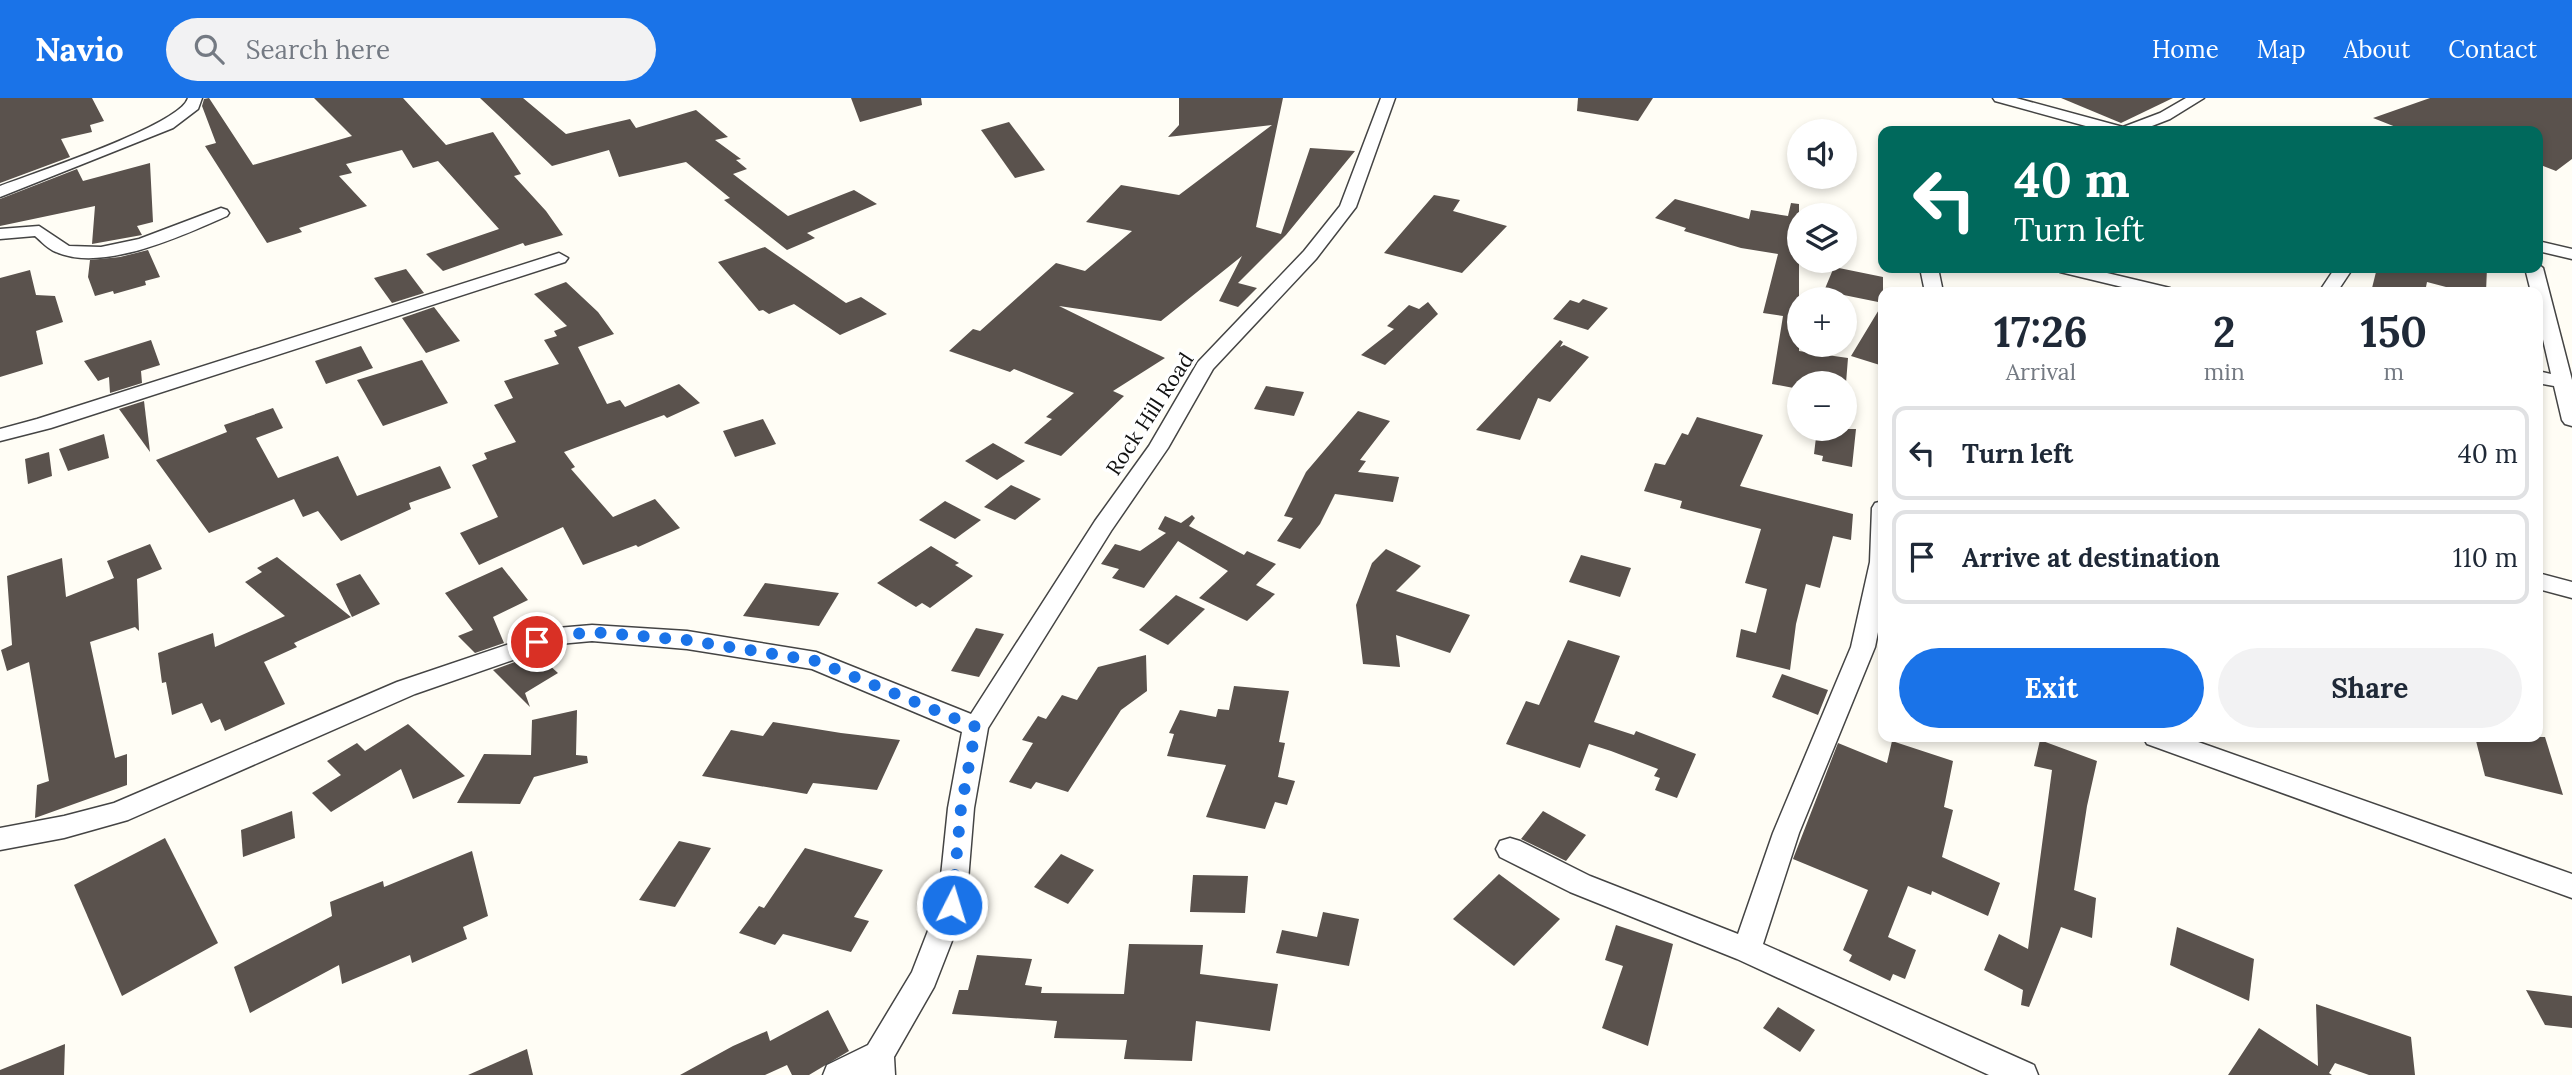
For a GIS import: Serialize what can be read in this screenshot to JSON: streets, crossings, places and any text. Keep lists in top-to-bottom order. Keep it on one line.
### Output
{"streets":{"street":["Rock Hill Road"]},"page":{"header":"Navio","search":"Search here","nav":["Home","Map","About","Contact"],"map_buttons":["+","−"],"turn":["40 m","Turn left"],"eta":["17:26","Arrival","2","min","150","m"],"list":[{"name":"Turn left","value":"40 m"},{"name":"Arrive at destination","value":"110 m"}],"buttons":["Exit","Share"]}}
